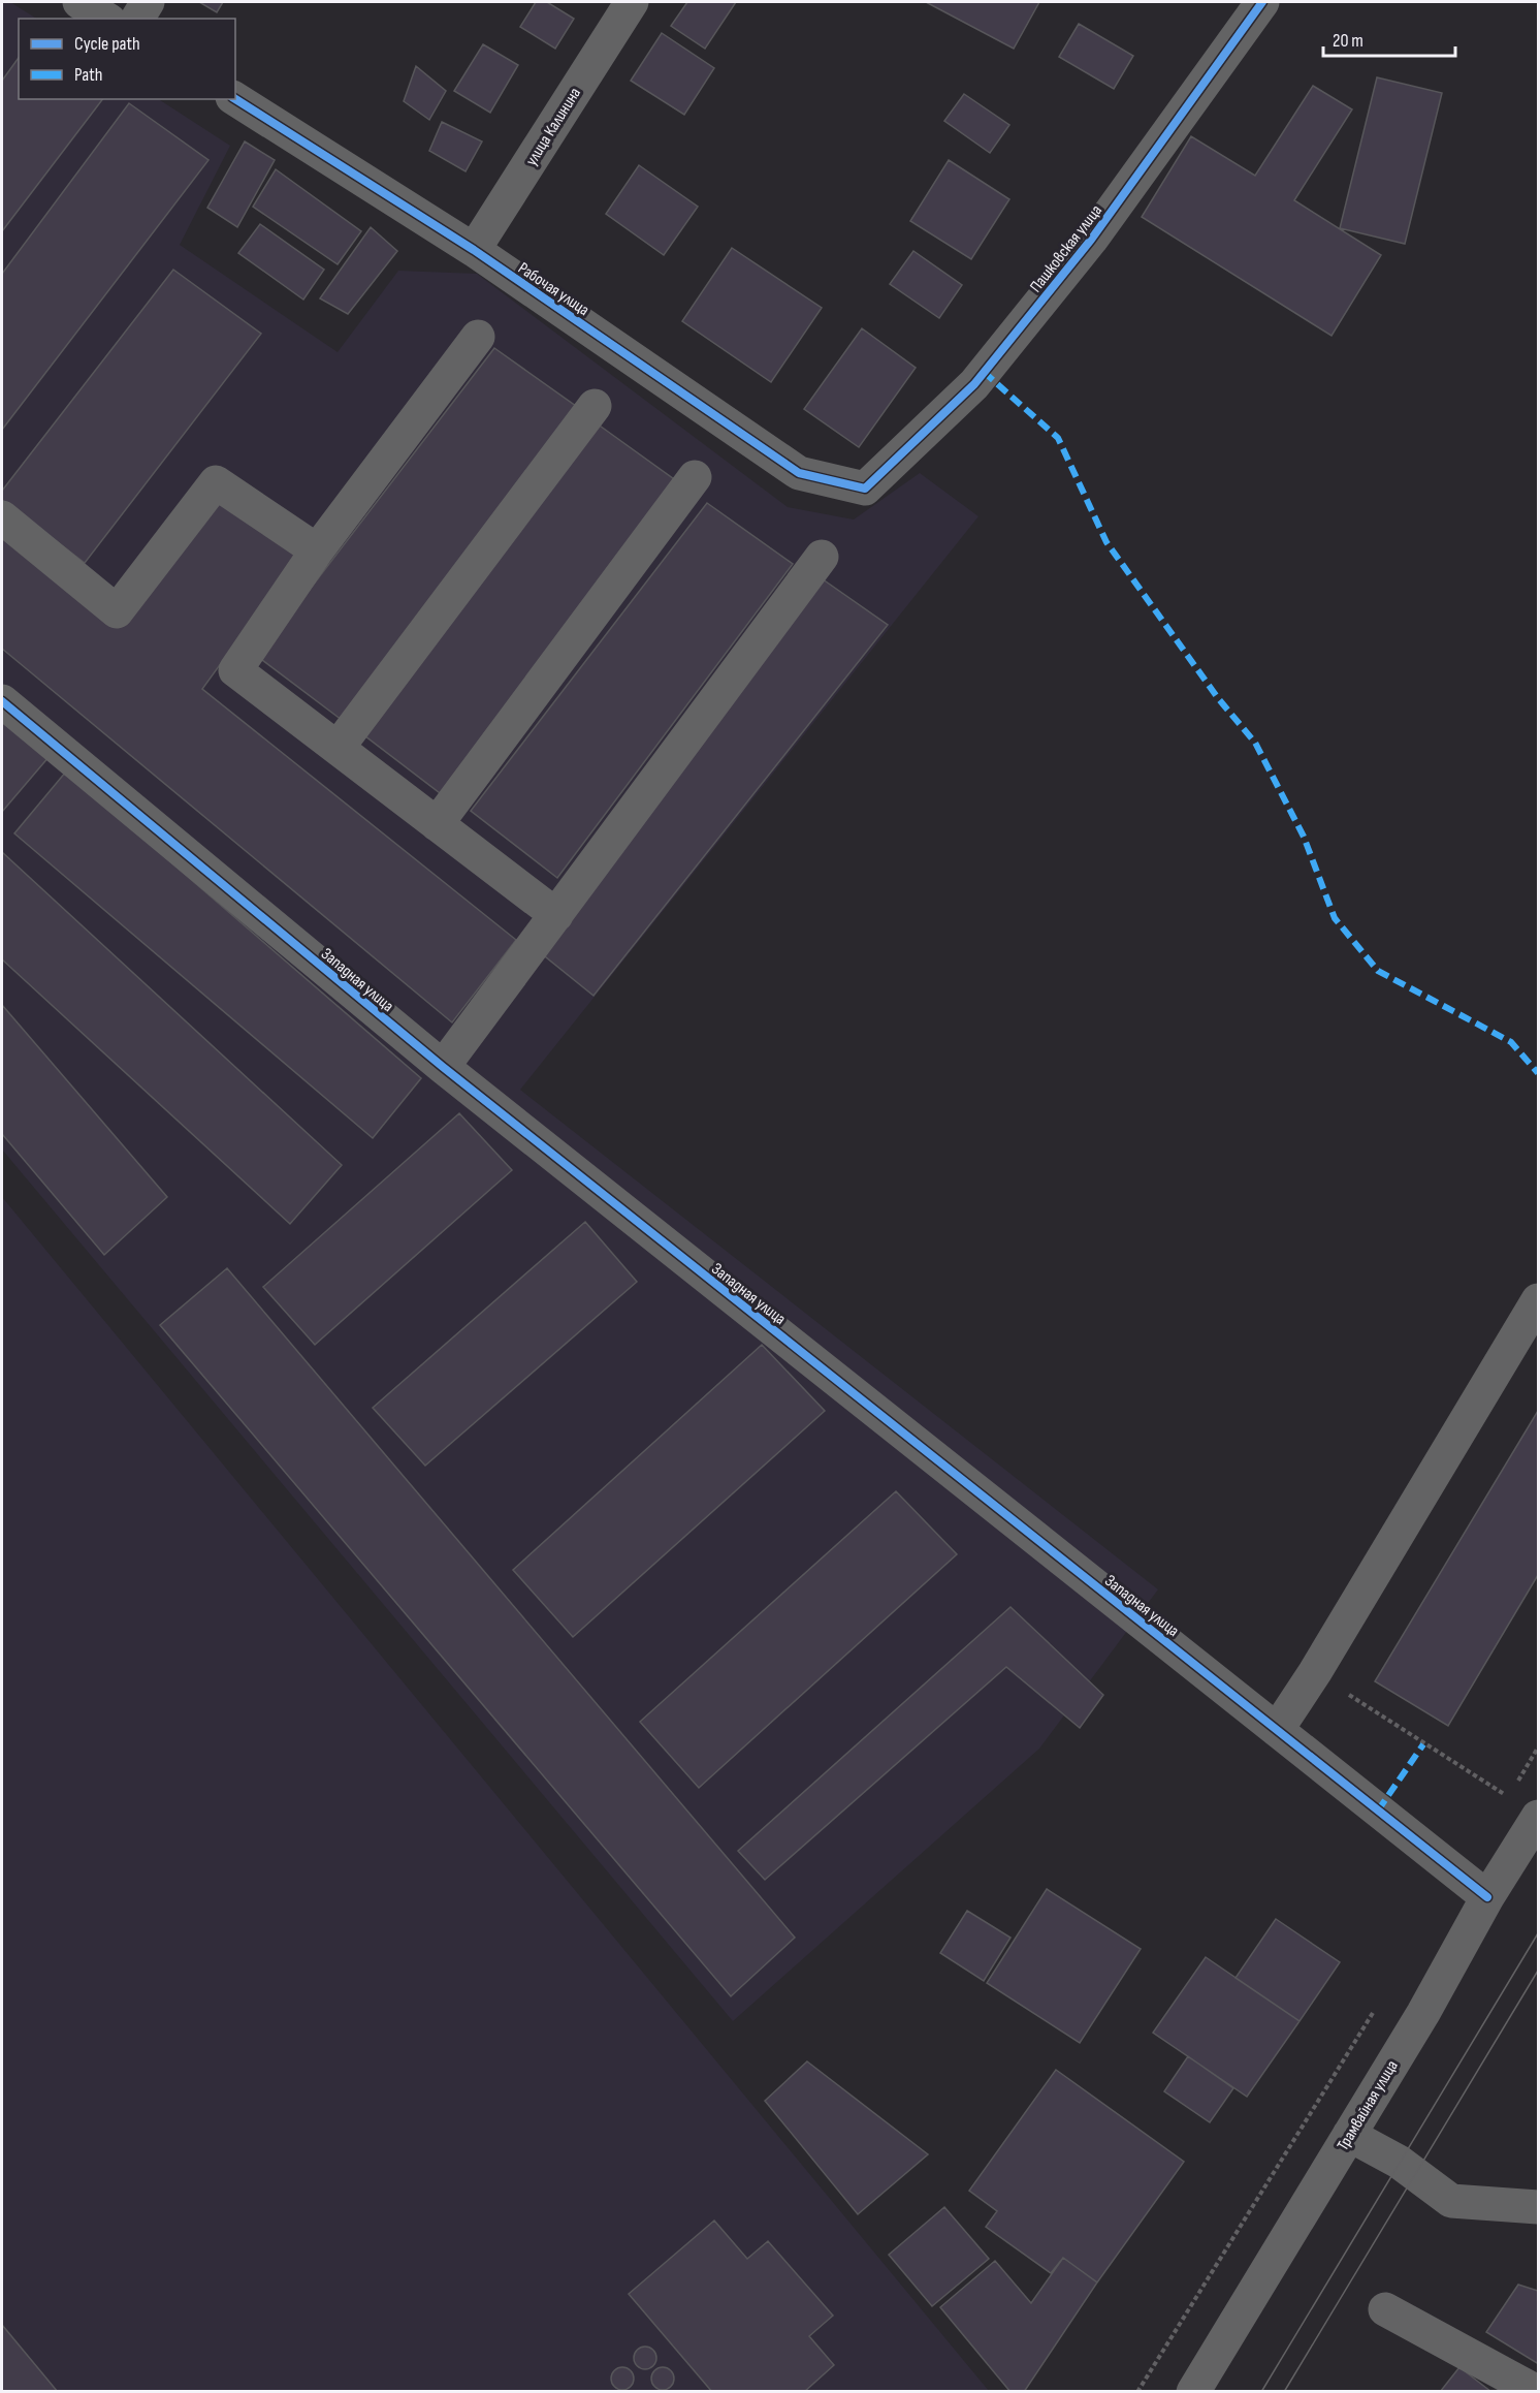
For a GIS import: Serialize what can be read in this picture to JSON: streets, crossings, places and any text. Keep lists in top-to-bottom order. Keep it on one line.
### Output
{"streets":{"street":["улица Калинина","Пашковская улица","Рабочая улица","Западная улица","Трамвайная улица"]},"crossings":[["улица Калинина","Рабочая улица"],["Пашковская улица","Рабочая улица"],["Западная улица","Трамвайная улица"]],"legend":["Cycle path","Path"],"scale_bar":"20 m"}
